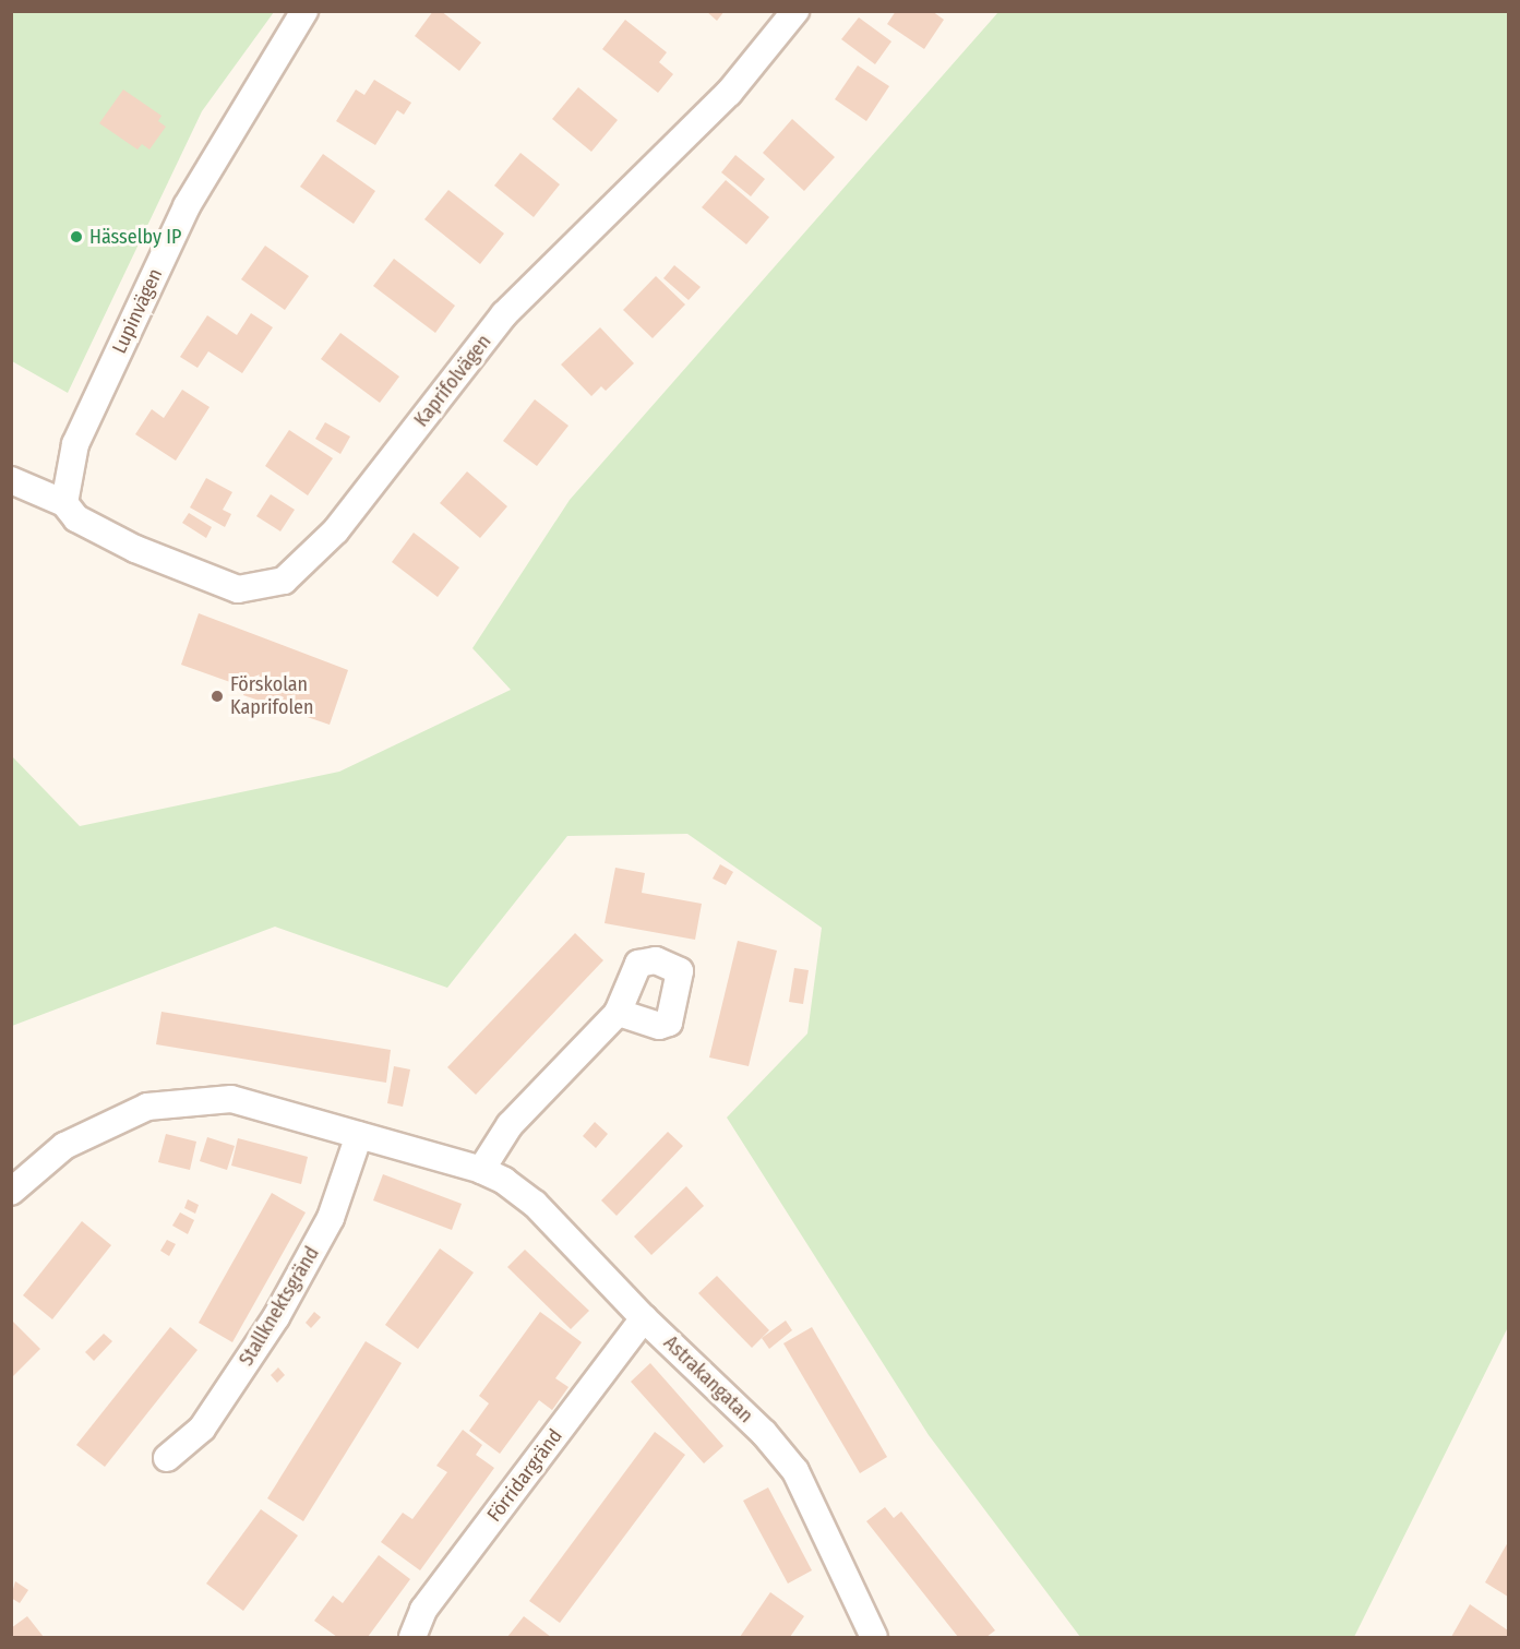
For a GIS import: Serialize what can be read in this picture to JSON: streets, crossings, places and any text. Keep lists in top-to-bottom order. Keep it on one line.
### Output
{"streets":{"street":["Lupinvägen","Kaprifolvägen","Stallknektsgränd","Astrakangatan","Förridargränd"]},"crossings":[["Lupinvägen","Kaprifolvägen"],["Stallknektsgränd","Astrakangatan"],["Astrakangatan","Förridargränd"]],"places":["Hässelby IP","Förskolan Kaprifolen"]}
